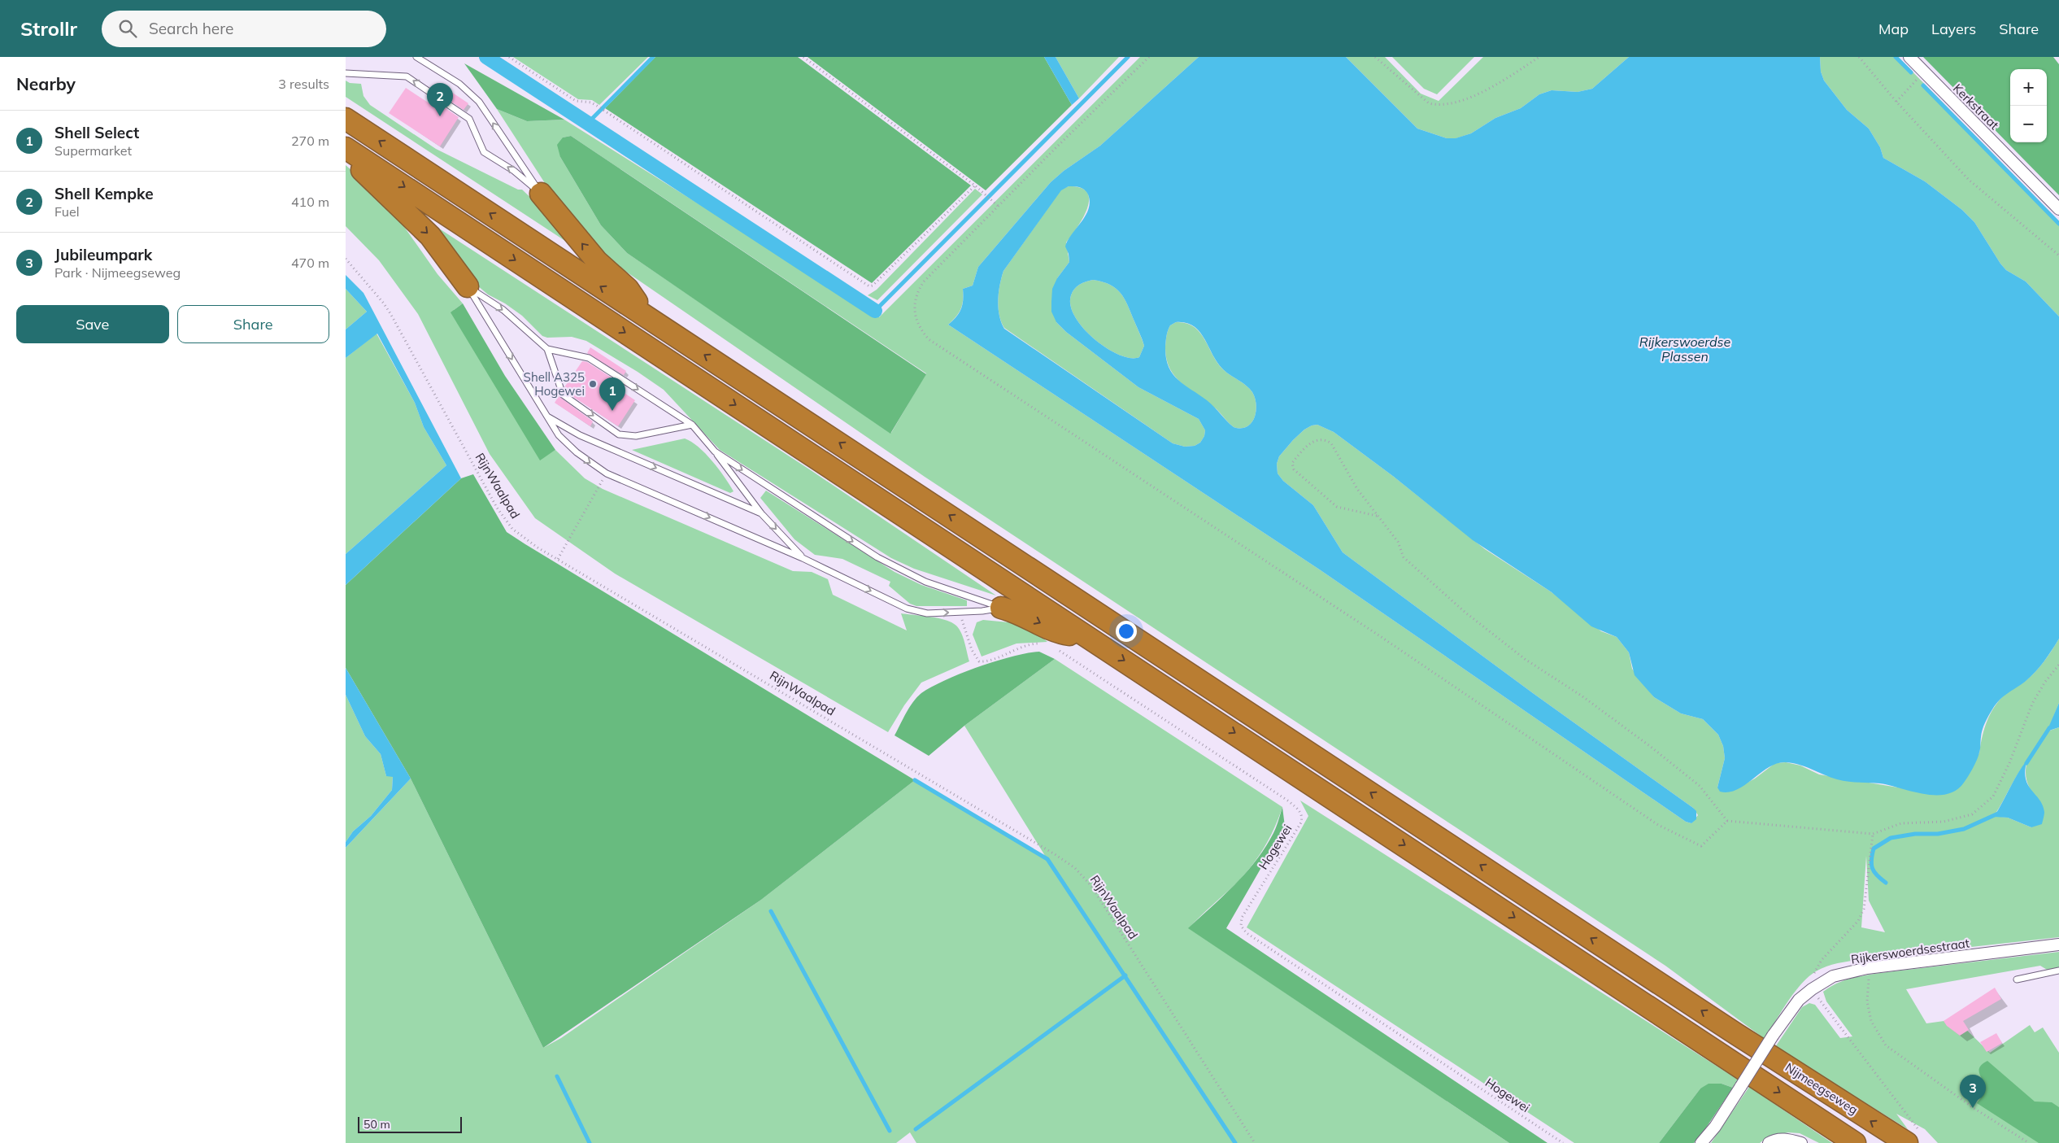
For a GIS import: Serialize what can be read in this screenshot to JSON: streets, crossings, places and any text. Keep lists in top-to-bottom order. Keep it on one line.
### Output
{"streets":{"highway":["Nijmeegseweg"],"street":["Kerkstraat","Rijkerswoerdsestraat"],"path":["RijnWaalpad","Hogewei"]},"water":["Rijkerswoerdse Plassen"],"places":["Shell A325 Hogewei"],"scale_bar":"50 m","page":{"header":"Strollr","search":"Search here","nav":["Map","Layers","Share"],"heading":["Nearby","3 results"],"map_buttons":["+","−"],"pins":["2","1","3"],"list":[{"mark":"1","name":"Shell Select","note":"Supermarket","value":"270 m"},{"mark":"2","name":"Shell Kempke","note":"Fuel","value":"410 m"},{"mark":"3","name":"Jubileumpark","note":"Park · Nijmeegseweg","value":"470 m"}],"buttons":["Save","Share"],"scale":"50 m"}}
